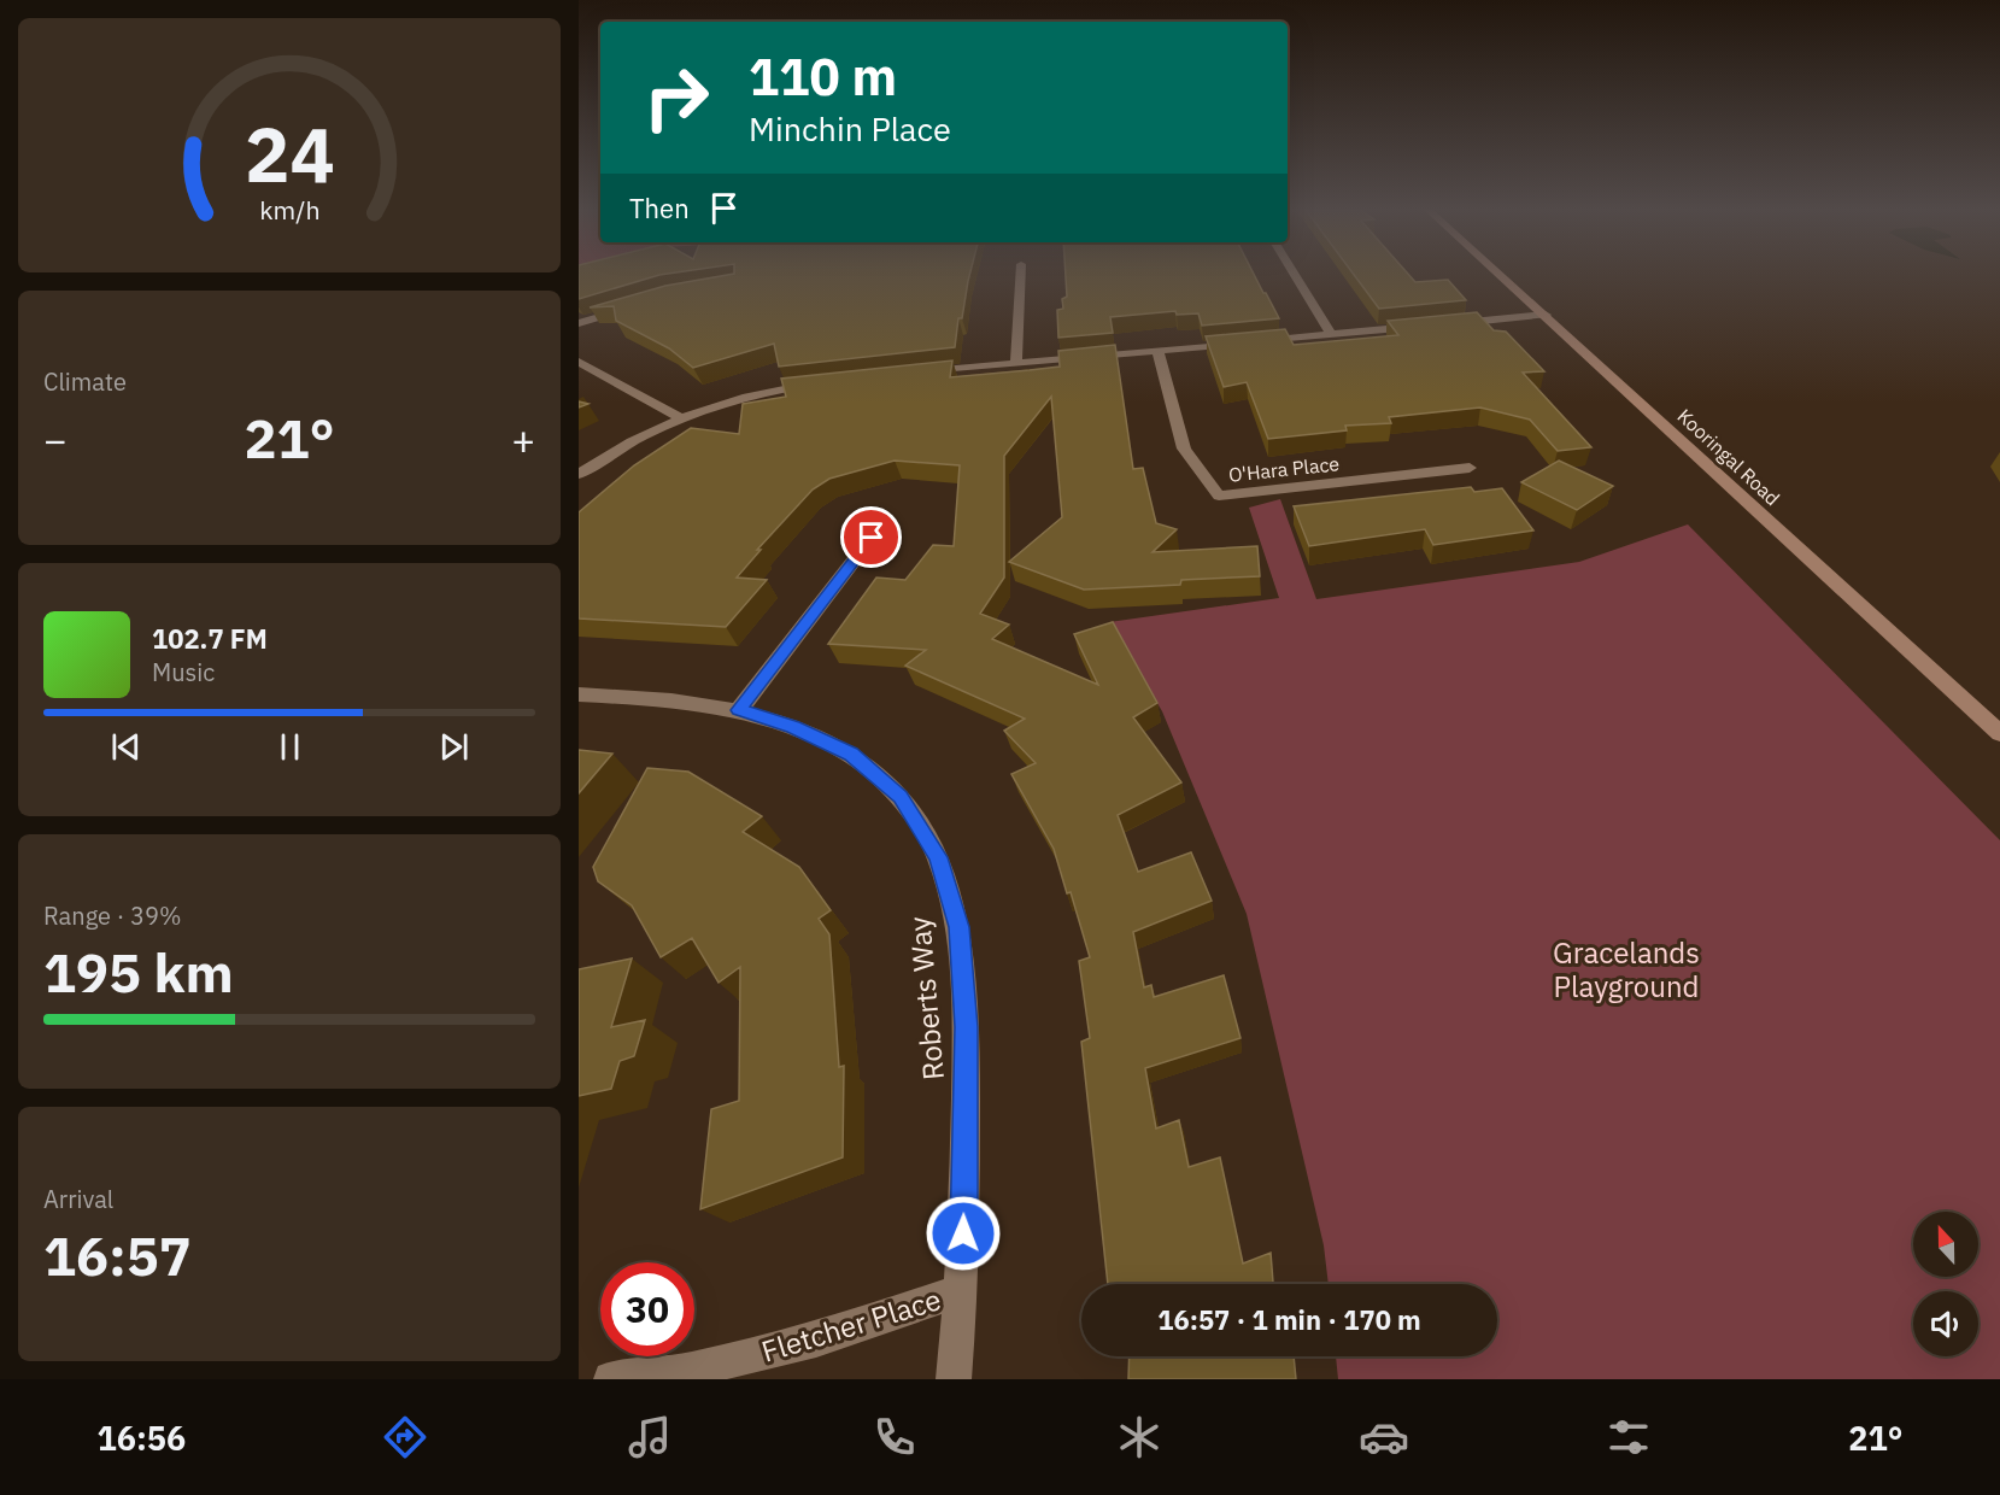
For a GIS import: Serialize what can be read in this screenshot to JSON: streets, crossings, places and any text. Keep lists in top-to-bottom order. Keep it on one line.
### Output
{"streets":{"main road":["Kooringal Road"],"street":["O'Hara Place","Roberts Way","Fletcher Place"]},"crossings":[["Roberts Way","Fletcher Place"]],"parks":["Gracelands Playground"],"north":"top","page":{"turn":["110 m","Minchin Place"],"then":"Then","tile":["Climate",["Range · 39%","195 km"],["Arrival","16:57"]],"heat":["−","21°","+"],"song":["102.7 FM","Music"],"limit":"30","trip":"16:57 · 1 min · 170 m","tabs":["16:56","21°"],"gauge":["24","km/h"]}}
